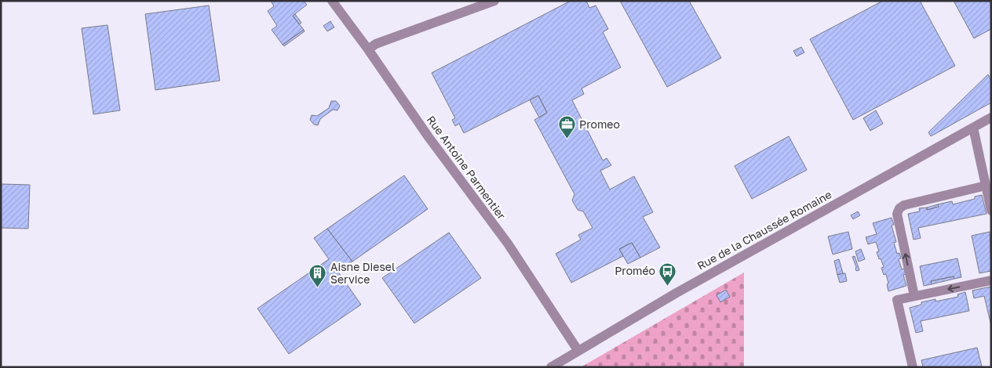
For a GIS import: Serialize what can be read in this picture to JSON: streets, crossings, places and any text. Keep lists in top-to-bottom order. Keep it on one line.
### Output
{"streets":{"street":["Rue Antoine Parmentier","Rue de la Chaussée Romaine"]},"crossings":[["Rue Antoine Parmentier","Rue de la Chaussée Romaine"]],"places":{"office":["Promeo"],"bus stop":["Proméo"],"building":["Aisne Diesel Service"]}}
